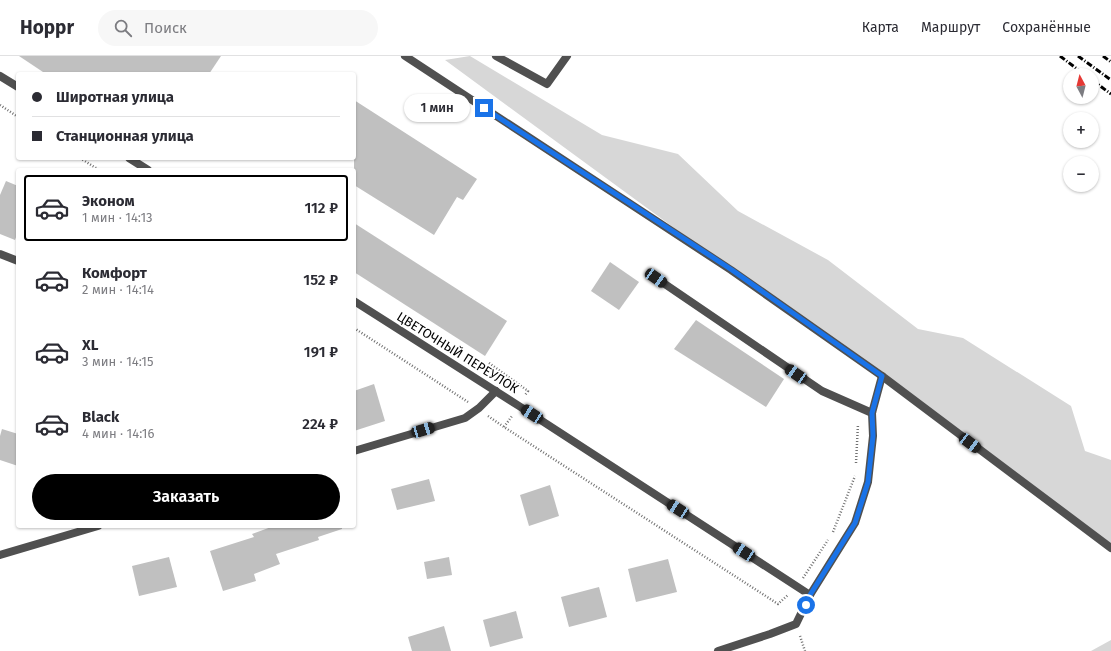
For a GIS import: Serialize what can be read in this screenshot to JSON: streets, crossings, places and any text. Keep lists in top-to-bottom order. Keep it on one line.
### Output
{"streets":{"street":["ЦВЕТОЧНЫЙ ПЕРЕУЛОК"]},"north":"top","page":{"header":"Hoppr","search":"Поиск","nav":["Карта","Маршрут","Сохранённые"],"map_buttons":["+","−"],"banner":["Широтная улица","Станционная улица"],"bubble":"1 мин","list":[{"name":"Эконом","note":"1 мин · 14:13","value":"112 ₽"},{"name":"Комфорт","note":"2 мин · 14:14","value":"152 ₽"},{"name":"XL","note":"3 мин · 14:15","value":"191 ₽"},{"name":"Black","note":"4 мин · 14:16","value":"224 ₽"}],"buttons":"Заказать"}}
